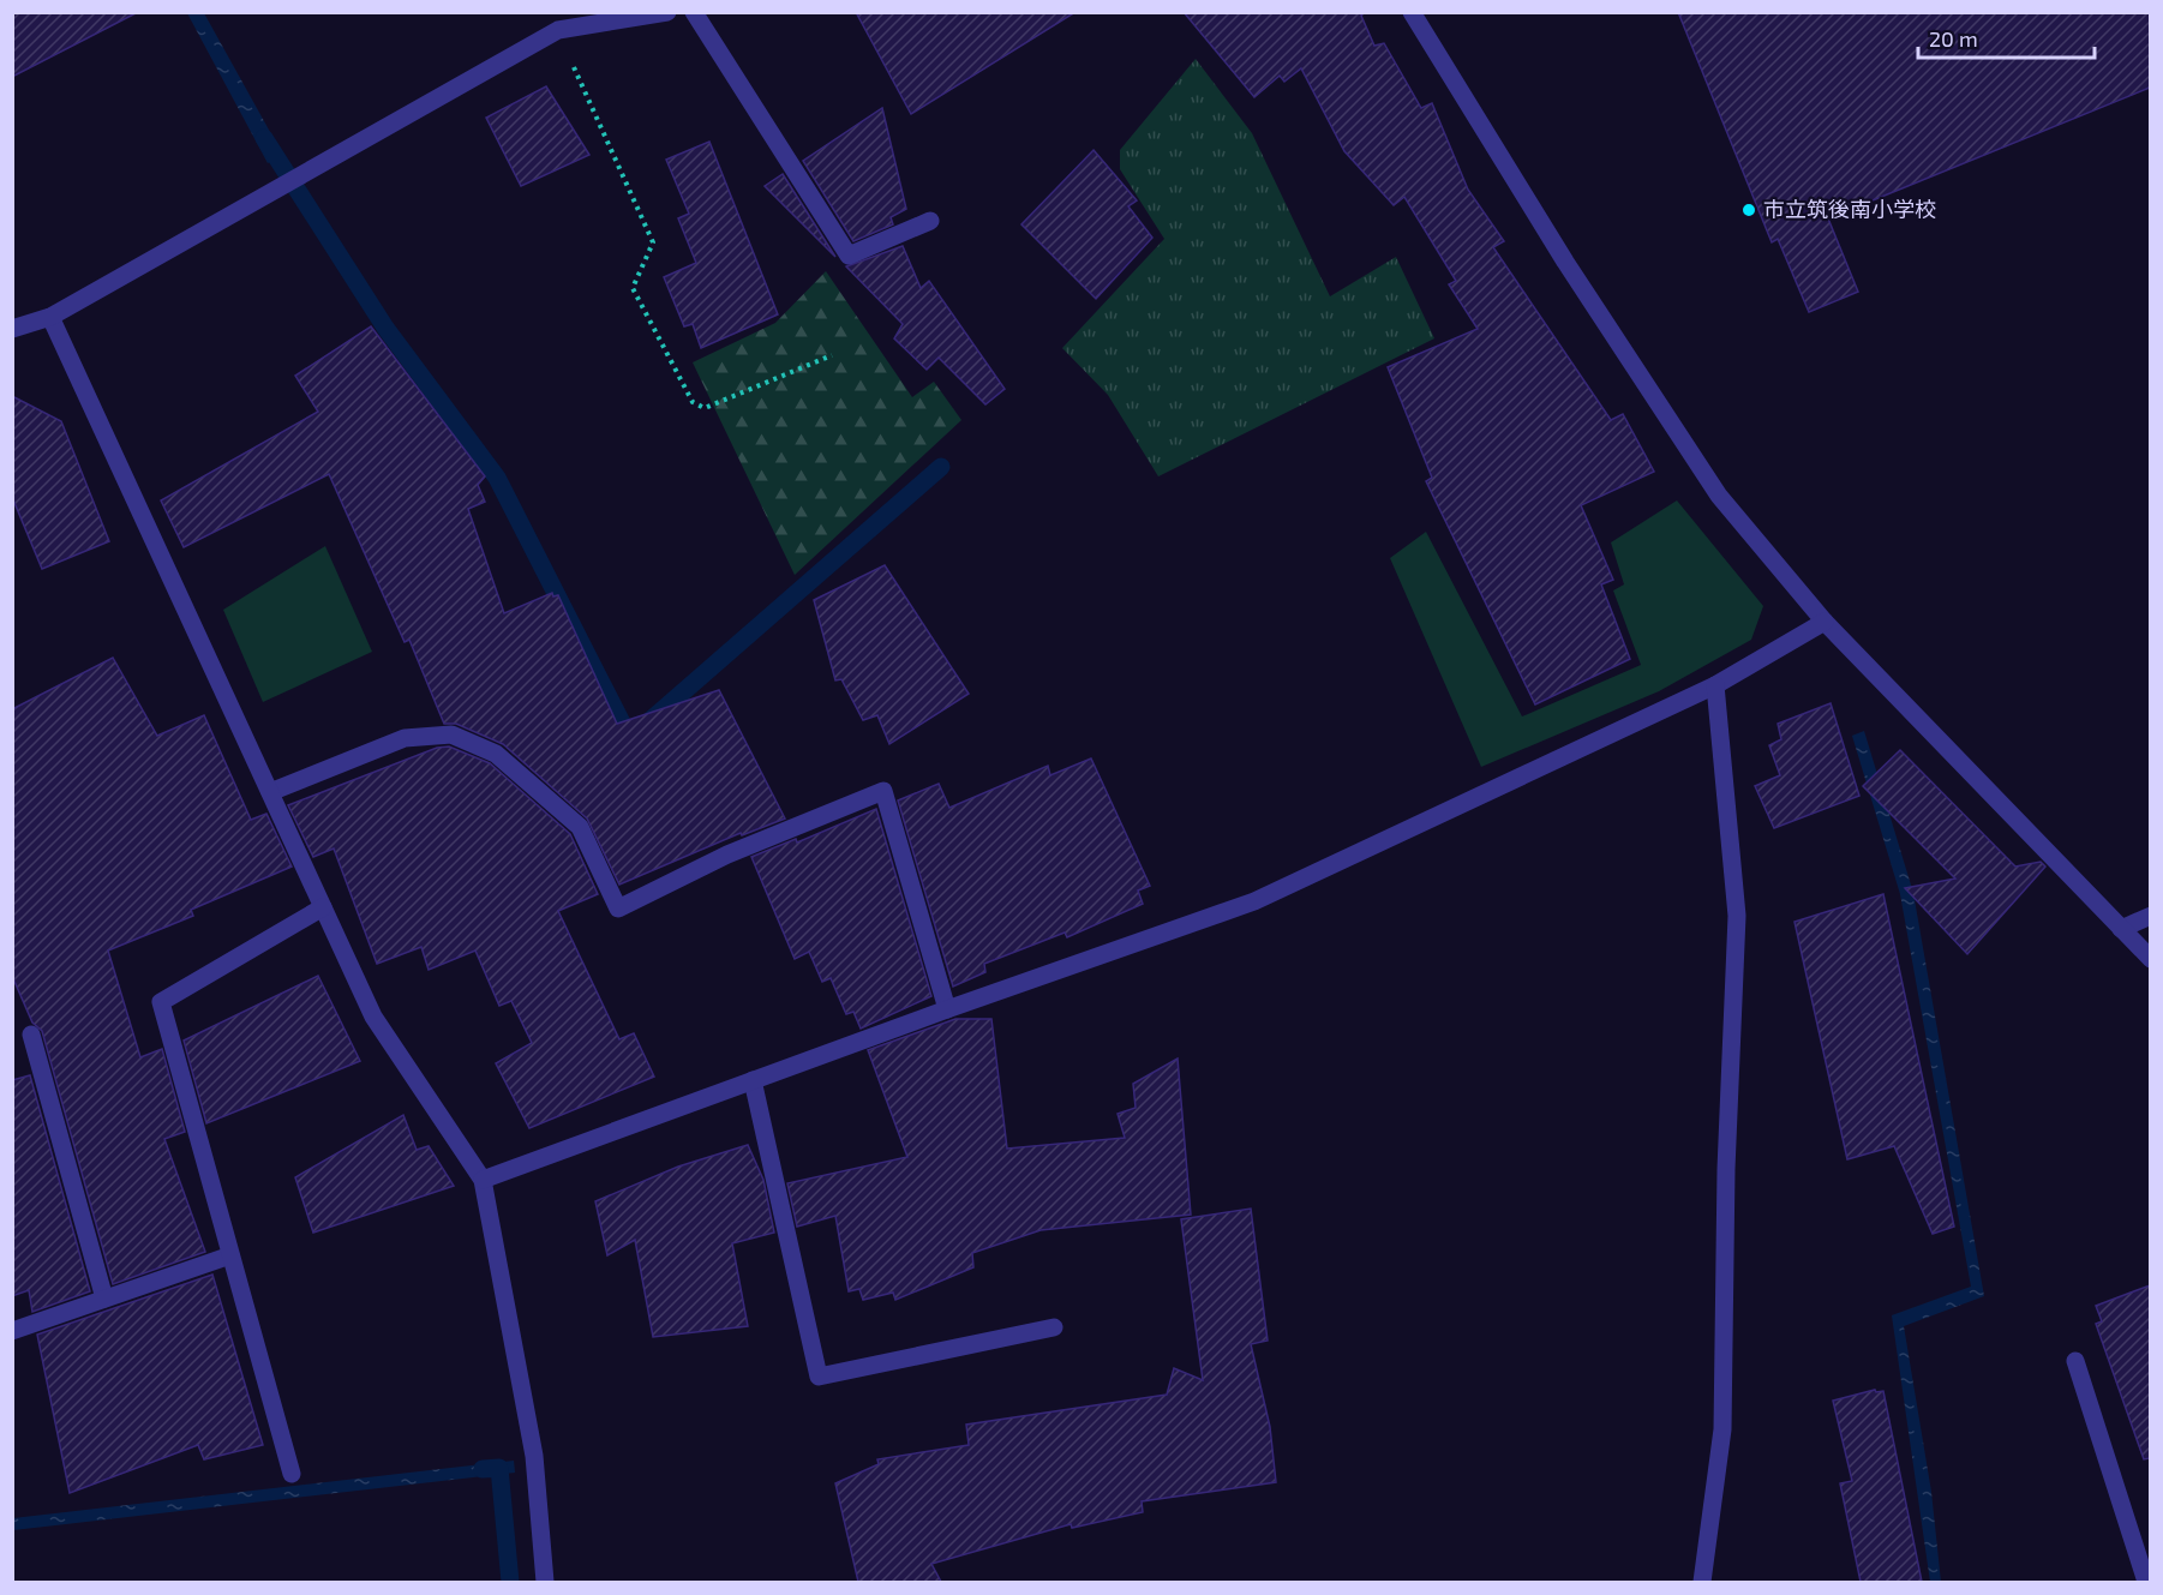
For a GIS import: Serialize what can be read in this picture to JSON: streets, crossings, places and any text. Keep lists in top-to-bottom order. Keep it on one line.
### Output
{"places":["市立筑後南小学校"],"scale_bar":"20 m"}
